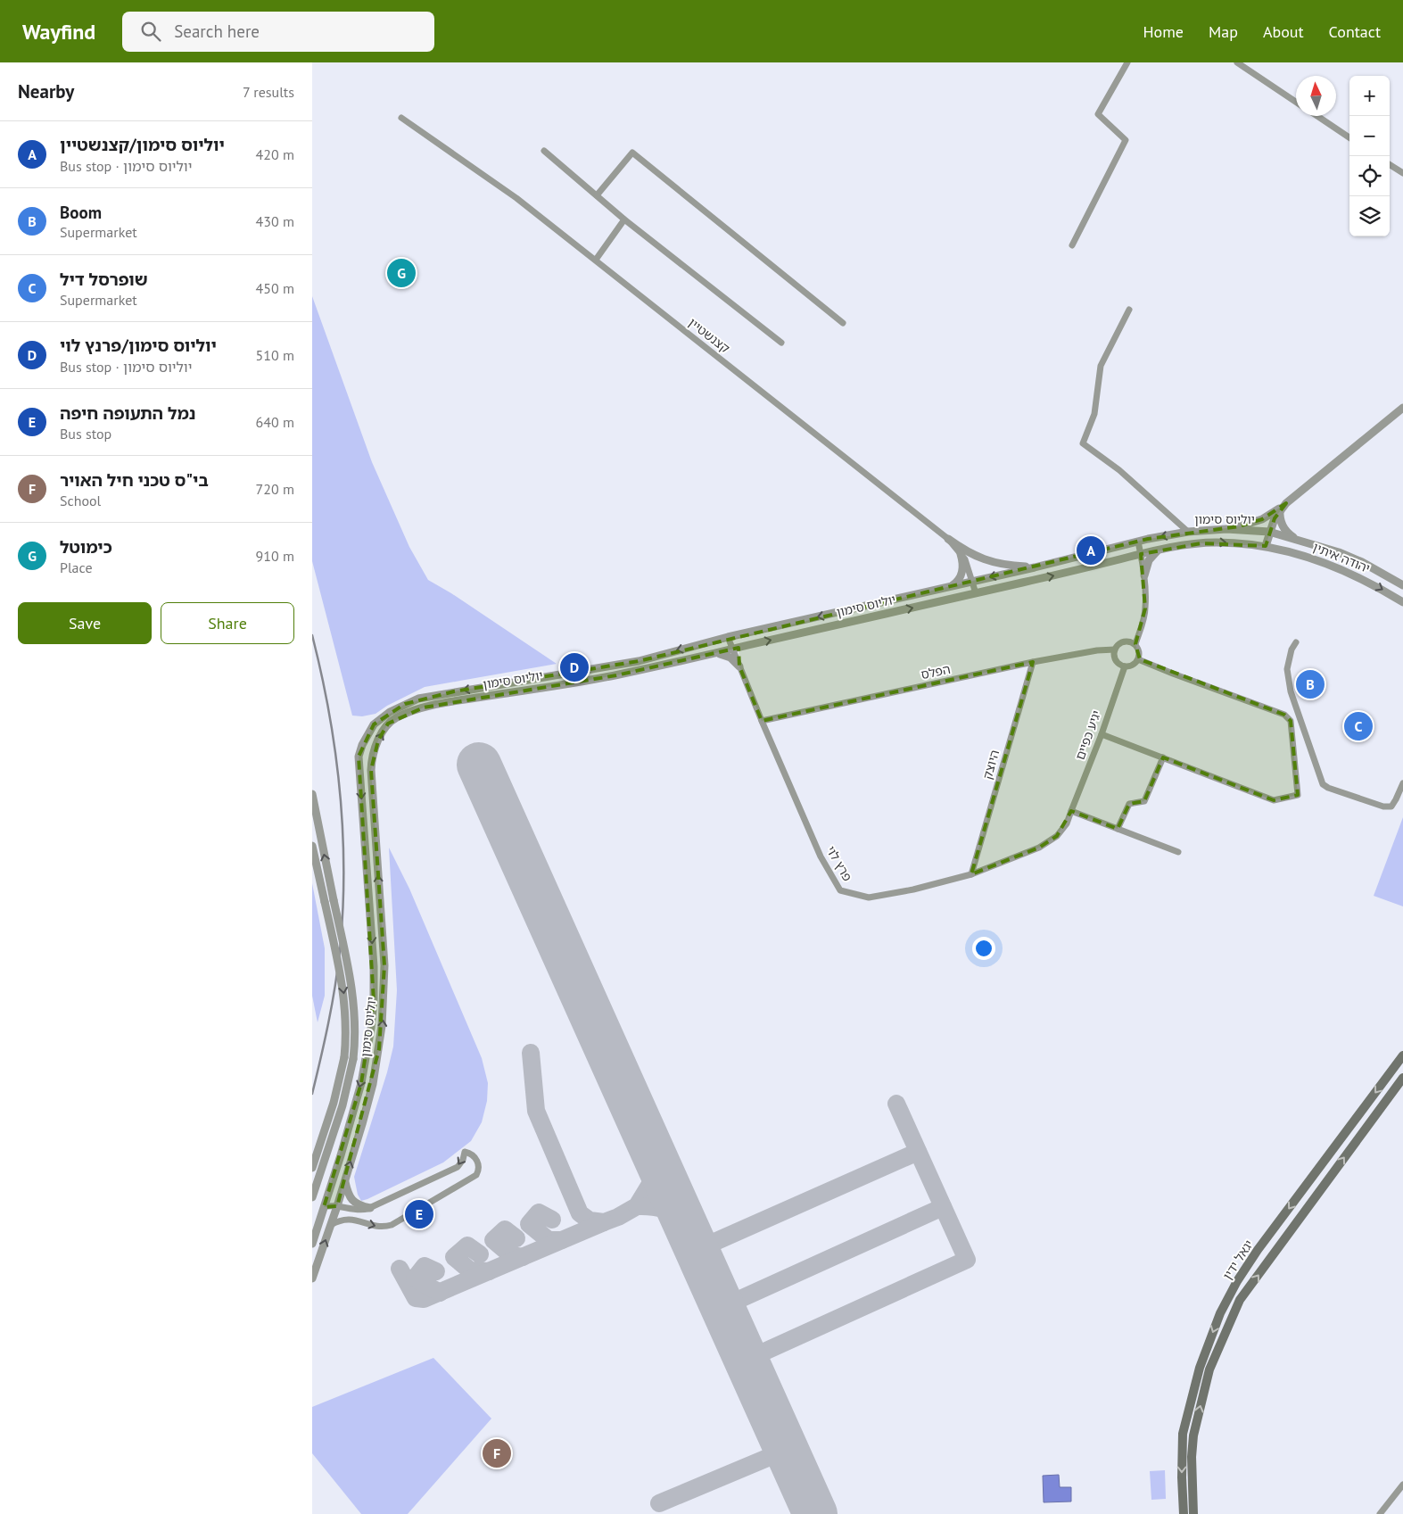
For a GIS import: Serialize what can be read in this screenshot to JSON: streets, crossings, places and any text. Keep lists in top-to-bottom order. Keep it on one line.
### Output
{"streets":{"main road":["יגאל ידין"],"street":["קצנשטיין","יוליוס סימון","יהודה איתין","הפלס","יגיע כפיים","היוצק","פרץ לוי"]},"crossings":[["קצנשטיין","יוליוס סימון"],["יוליוס סימון","יהודה איתין"],["יוליוס סימון","פרץ לוי"],["הפלס","יגיע כפיים"],["הפלס","היוצק"],["הפלס","פרץ לוי"],["יגיע כפיים","פרץ לוי"],["היוצק","פרץ לוי"]],"north":"top","page":{"header":"Wayfind","search":"Search here","nav":["Home","Map","About","Contact"],"heading":["Nearby","7 results"],"map_buttons":["+","−"],"list":[{"mark":"A","name":"יוליוס סימון/קצנשטיין","note":"Bus stop · יוליוס סימון","value":"420 m"},{"mark":"B","name":"Boom","note":"Supermarket","value":"430 m"},{"mark":"C","name":"שופרסל דיל","note":"Supermarket","value":"450 m"},{"mark":"D","name":"יוליוס סימון/פרנץ לוי","note":"Bus stop · יוליוס סימון","value":"510 m"},{"mark":"E","name":"נמל התעופה חיפה","note":"Bus stop","value":"640 m"},{"mark":"F","name":"בי\"ס טכני חיל האויר","note":"School","value":"720 m"},{"mark":"G","name":"כימוטל","note":"Place","value":"910 m"}],"pins":["G","A","D","B","C","E","F"],"buttons":["Save","Share"]}}
